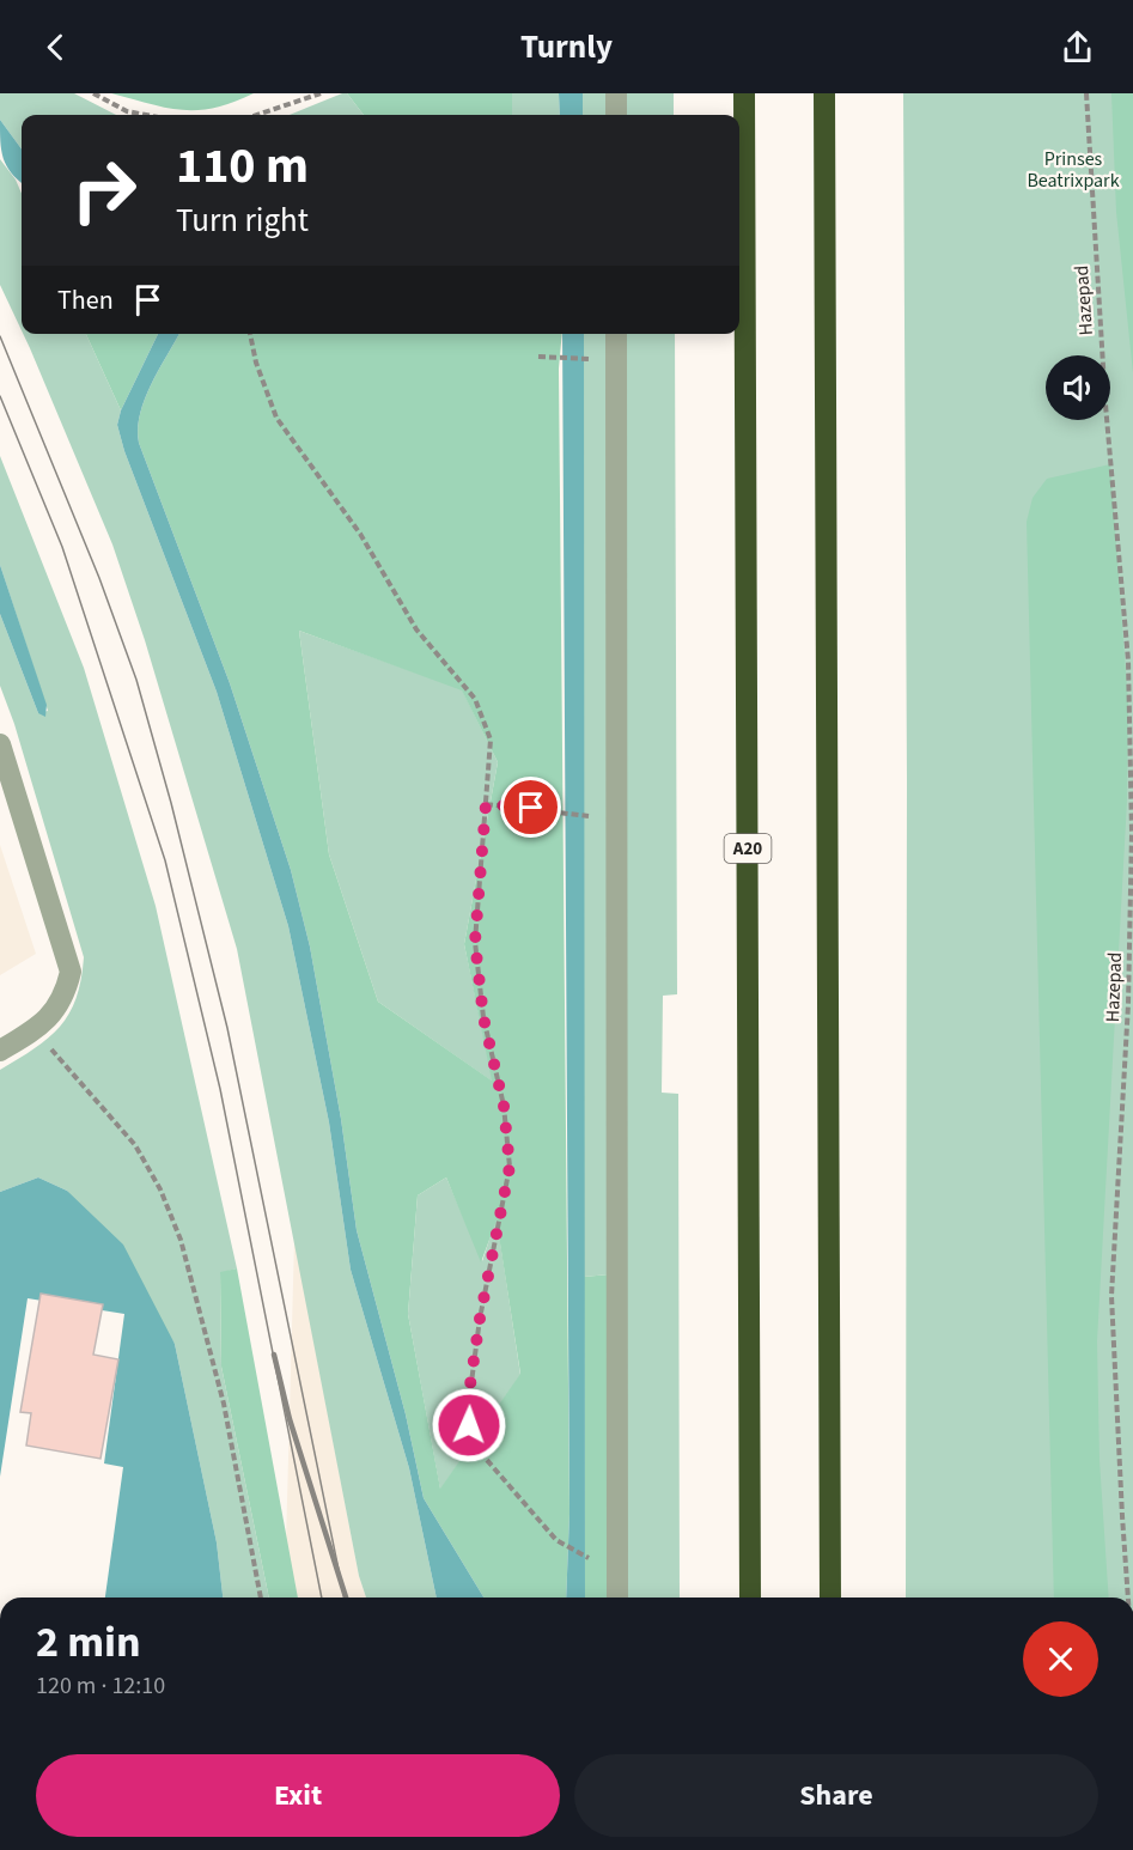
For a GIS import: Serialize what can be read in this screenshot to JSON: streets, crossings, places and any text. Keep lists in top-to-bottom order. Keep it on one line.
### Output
{"streets":{"highway":["A20"],"path":["Hazepad"]},"parks":["Prinses Beatrixpark"],"page":{"header":"Turnly","turn":["110 m","Turn right"],"then":"Then","heading":["2 min","120 m · 12:10"],"buttons":["Exit","Share"]}}
